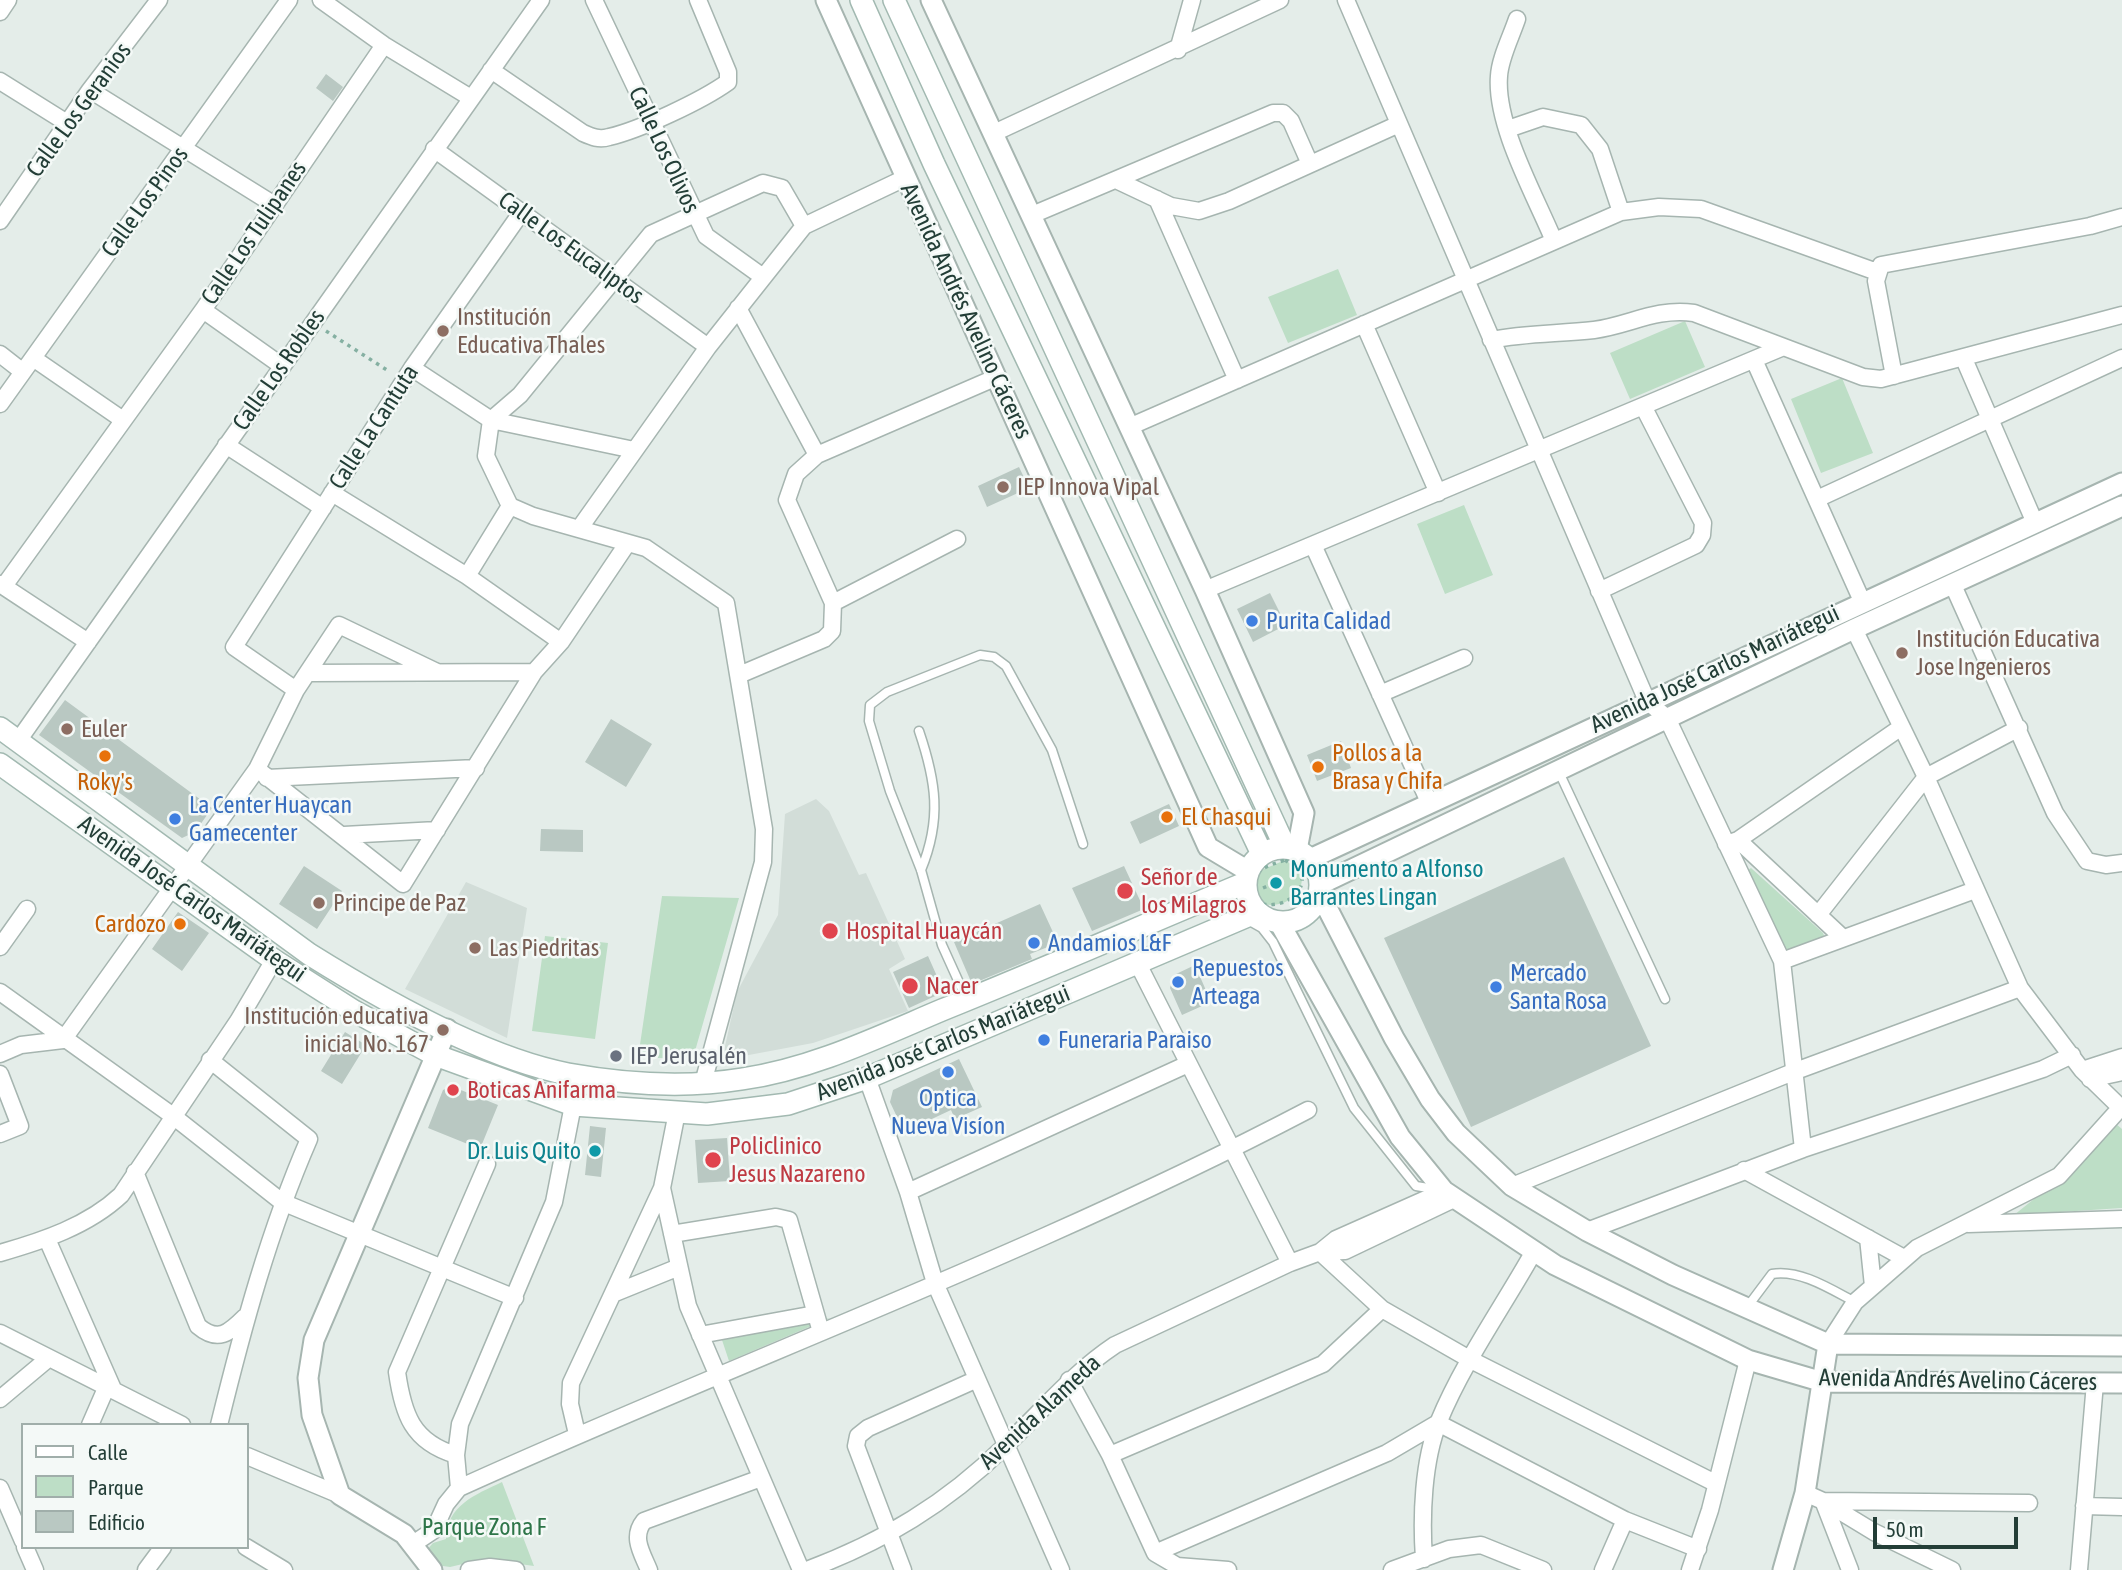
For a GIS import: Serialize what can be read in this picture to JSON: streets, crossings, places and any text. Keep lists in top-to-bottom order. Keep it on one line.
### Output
{"streets":{"main road":["Avenida Andrés Avelino Cáceres","Avenida José Carlos Mariátegui"],"street":["Calle Los Geranios","Calle Los Olivos","Calle Los Pinos","Calle Los Tulipanes","Calle Los Eucaliptos","Calle Los Robles","Calle La Cantuta","Avenida Alameda"]},"crossings":[["Calle Los Eucaliptos","Calle Los Robles"],["Calle Los Eucaliptos","Calle La Cantuta"],["Avenida Andrés Avelino Cáceres","Avenida José Carlos Mariátegui"],["Avenida Andrés Avelino Cáceres","Avenida Alameda"],["Calle Los Robles","Avenida José Carlos Mariátegui"]],"parks":["Parque Zona F"],"places":["Institución Educativa Thales","IEP Innova Vipal","Purita Calidad","Institución Educativa Jose Ingenieros","Euler","Roky's","Pollos a la Brasa y Chifa","El Chasqui","La Center Huaycan Gamecenter","Monumento a Alfonso Barrantes Lingan","Señor de los Milagros","Principe de Paz","Cardozo","Hospital Huaycán","Andamios L&F","Las Piedritas","Repuestos Arteaga","Nacer","Mercado Santa Rosa","Institución educativa inicial No. 167","Funeraria Paraiso","IEP Jerusalén","Optica Nueva Visíon","Boticas Anifarma","Dr. Luis Quito","Policlinico Jesus Nazareno"],"legend":["Calle","Parque","Edificio"],"scale_bar":"50 m"}
